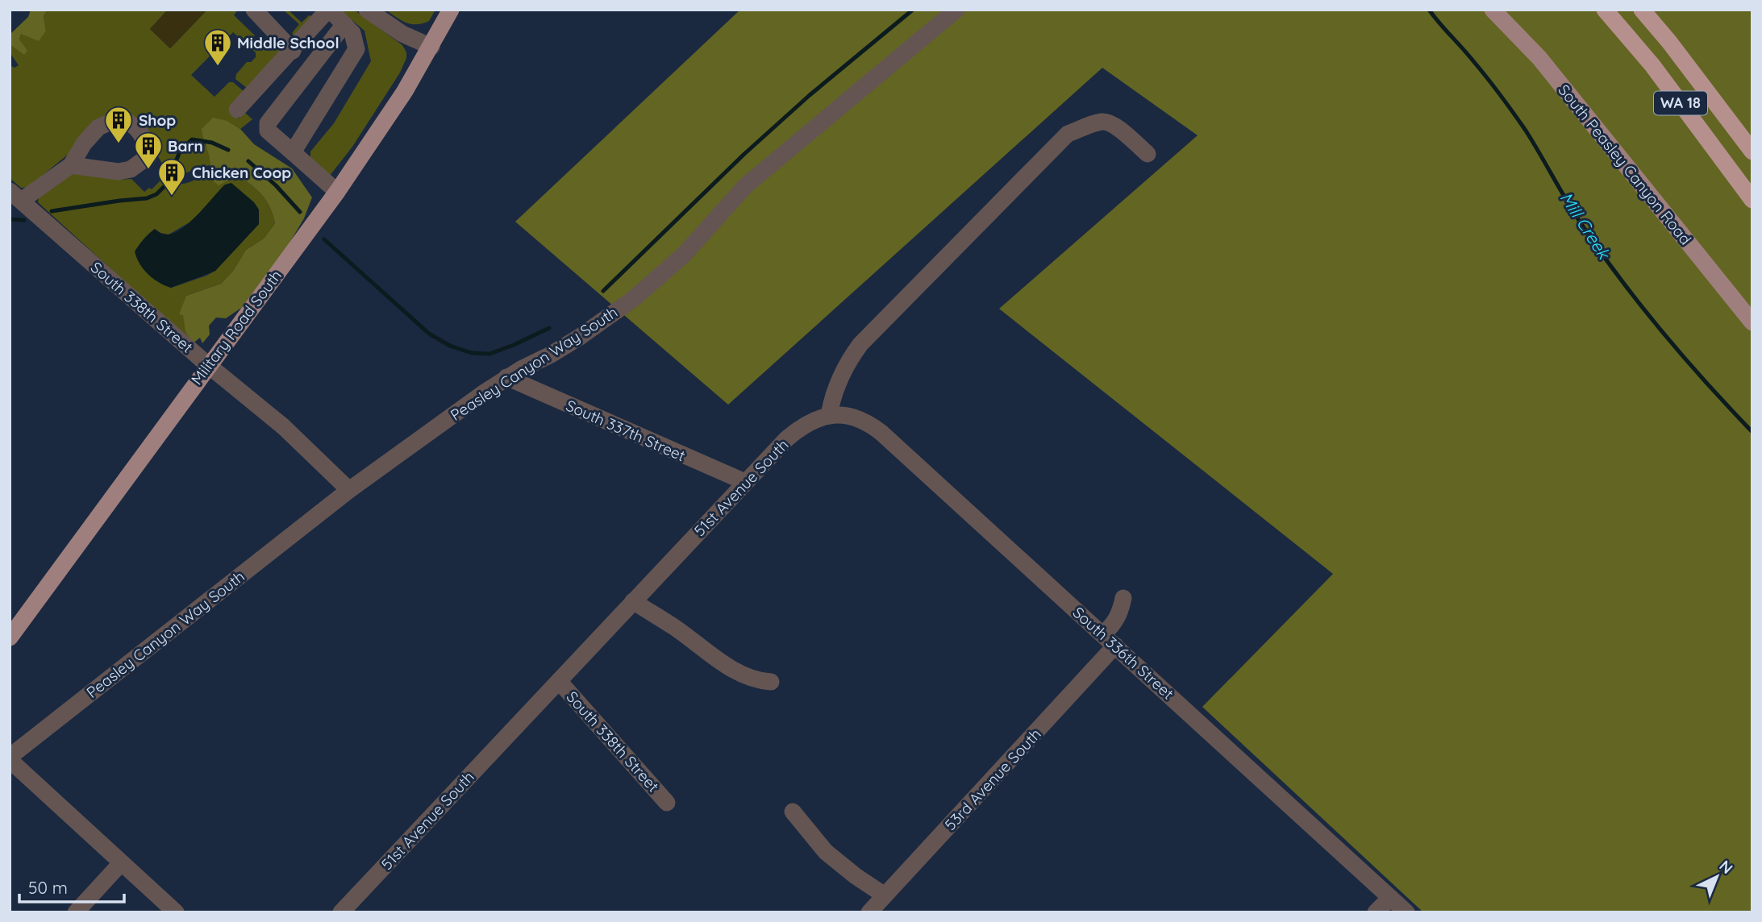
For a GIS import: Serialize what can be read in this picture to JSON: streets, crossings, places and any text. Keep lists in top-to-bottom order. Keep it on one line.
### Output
{"streets":{"highway":["WA 18"],"main road":["South Peasley Canyon Road","Military Road South"],"street":["South 338th Street","Peasley Canyon Way South","South 337th Street","51st Avenue South","South 336th Street","53rd Avenue South"]},"crossings":[["South 338th Street","Military Road South"],["South 338th Street","Peasley Canyon Way South"],["South 338th Street","51st Avenue South"],["Peasley Canyon Way South","South 337th Street"],["South 337th Street","51st Avenue South"],["51st Avenue South","South 336th Street"],["South 336th Street","53rd Avenue South"]],"water":["Mill Creek"],"places":{"building":["Middle School","Shop","Barn","Chicken Coop"]},"scale_bar":"50 m","north":"top right"}
